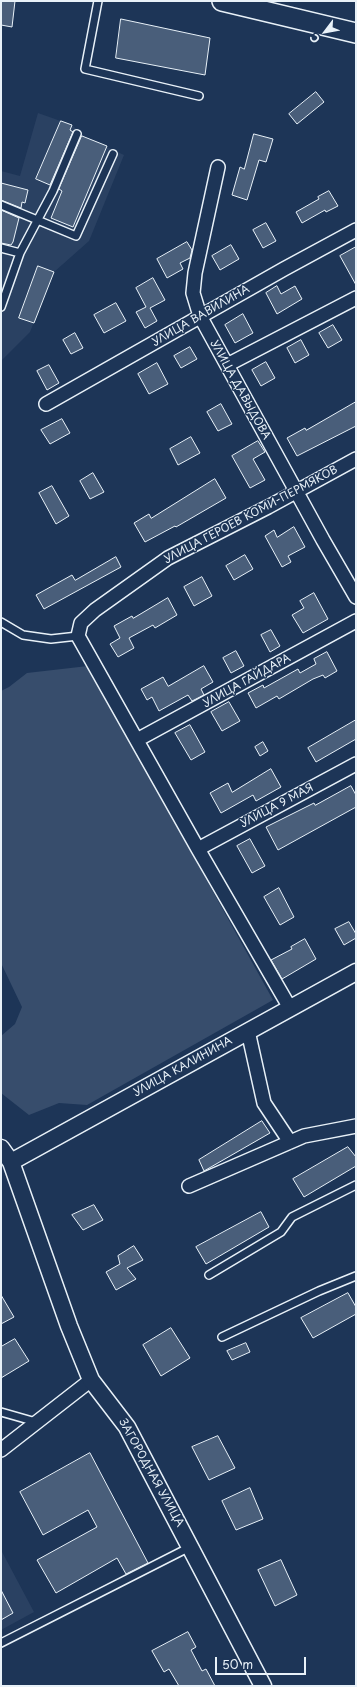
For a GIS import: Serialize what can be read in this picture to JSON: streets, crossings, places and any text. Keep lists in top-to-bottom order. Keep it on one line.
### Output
{"streets":{"street":["УЛИЦА ВАВИЛИНА","УЛИЦА ДАВЫДОВА","УЛИЦА ГЕРОЕВ КОМИ-ПЕРМЯКОВ","УЛИЦА ГАЙДАРА","УЛИЦА 9 МАЯ","УЛИЦА КАЛИНИНА","ЗАГОРОДНАЯ УЛИЦА"]},"crossings":[["УЛИЦА ВАВИЛИНА","УЛИЦА ДАВЫДОВА"],["УЛИЦА ДАВЫДОВА","УЛИЦА ГЕРОЕВ КОМИ-ПЕРМЯКОВ"],["УЛИЦА КАЛИНИНА","ЗАГОРОДНАЯ УЛИЦА"]],"scale_bar":"50 m","north":"bottom left"}
